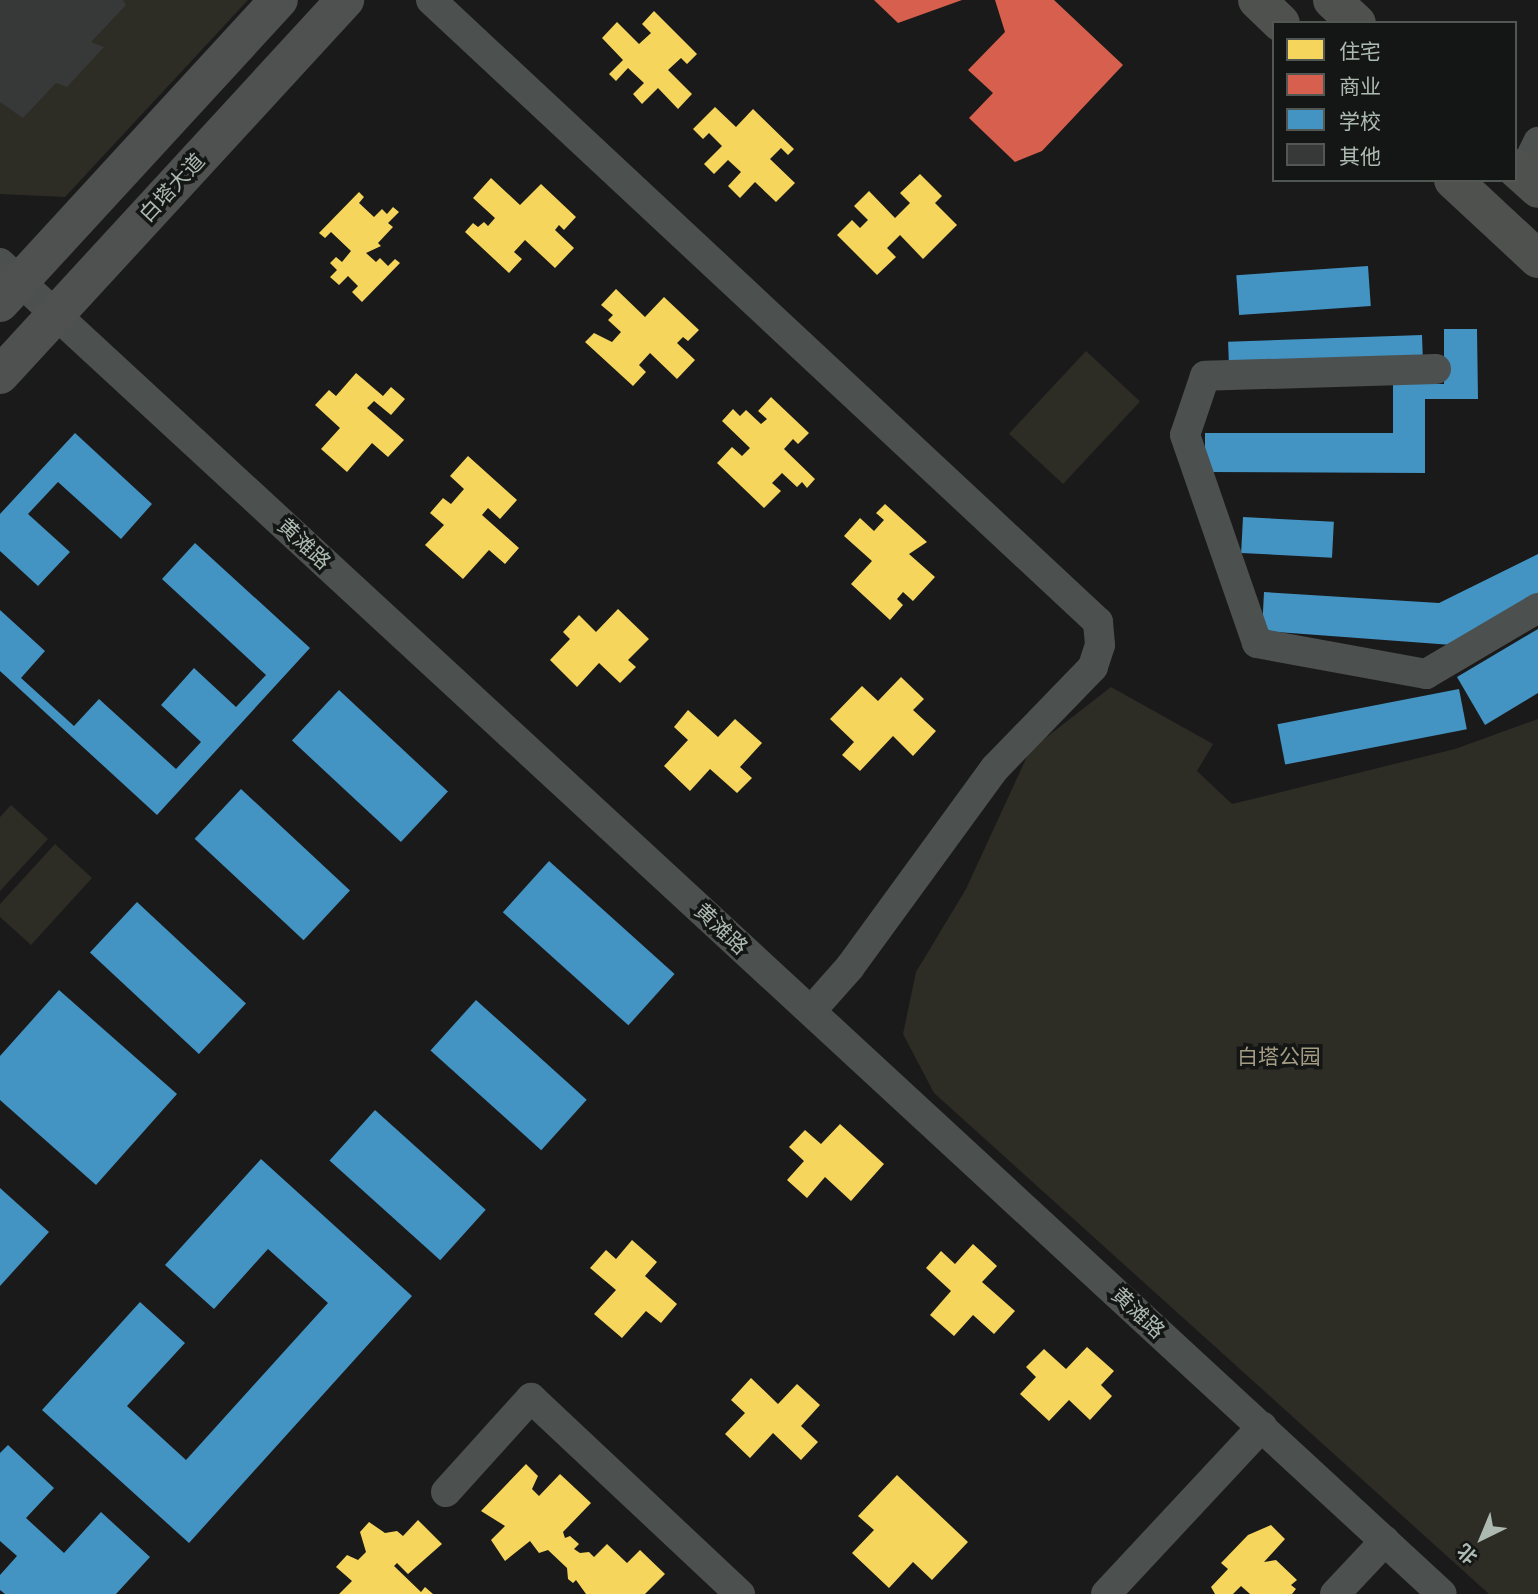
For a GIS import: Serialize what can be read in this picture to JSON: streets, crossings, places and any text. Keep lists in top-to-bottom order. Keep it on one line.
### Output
{"streets":{"main road":["白塔大道"],"street":["黄滩路"]},"crossings":[["白塔大道","黄滩路"]],"parks":["白塔公园"],"legend":["住宅","商业","学校","其他"],"north":"bottom left"}
